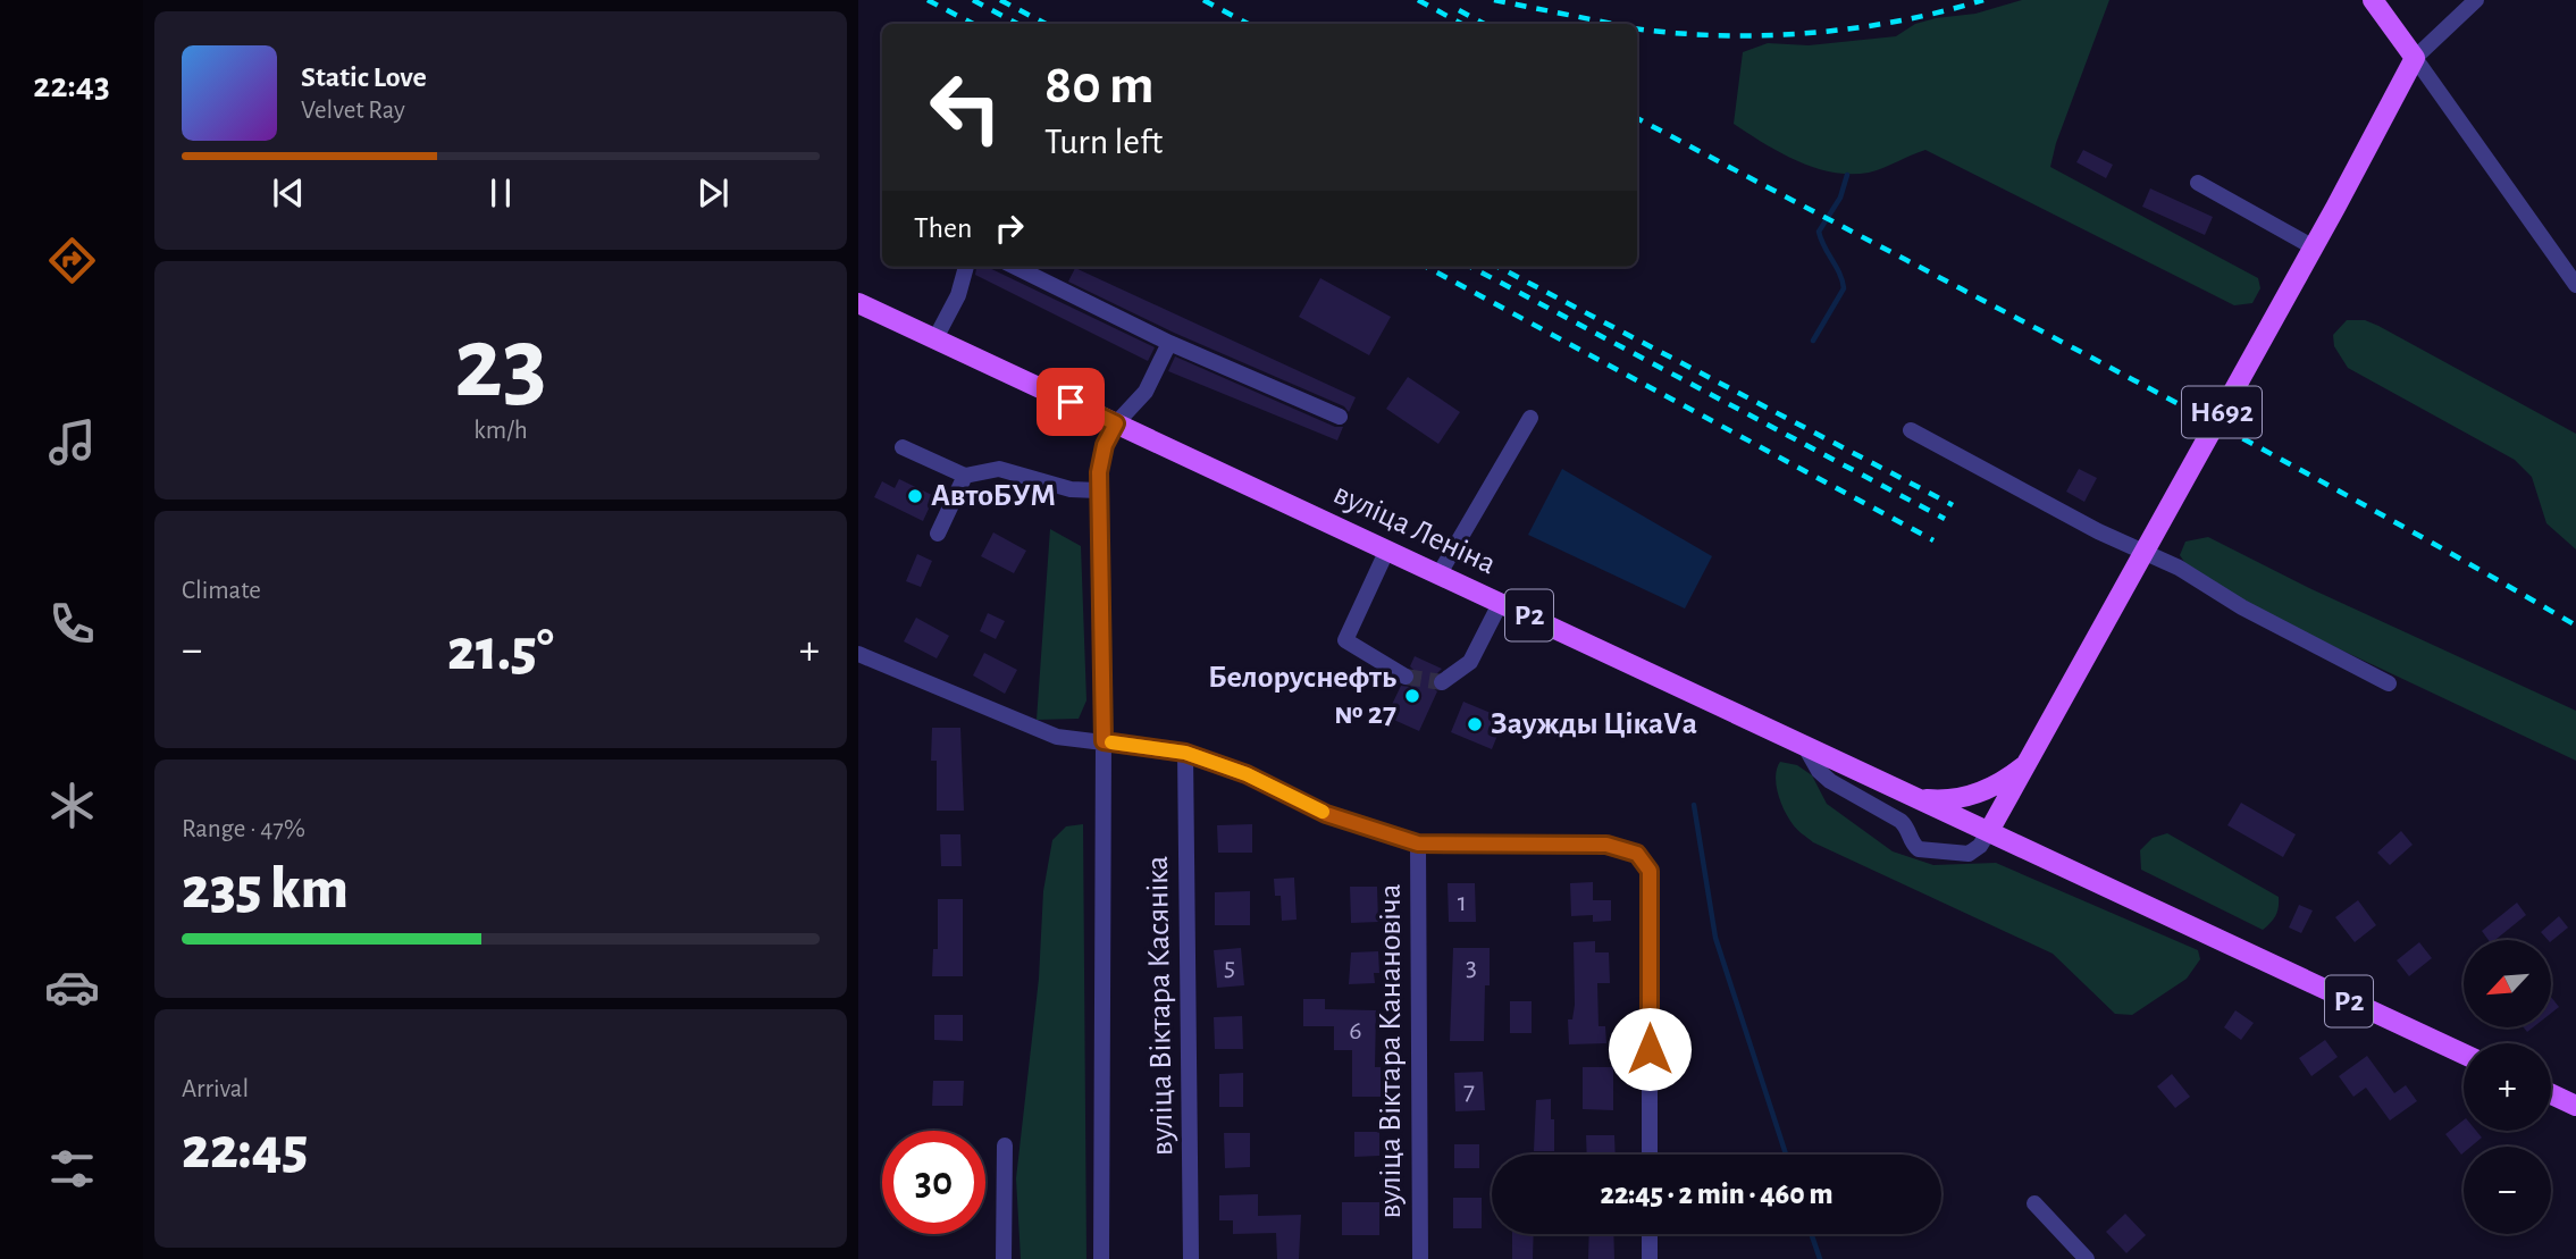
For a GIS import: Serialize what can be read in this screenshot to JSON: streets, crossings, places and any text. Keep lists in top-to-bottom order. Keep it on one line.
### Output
{"streets":{"main road":["Н692","вуліца Леніна","Р2"],"street":["вуліца Віктара Касяніка","вуліца Віктара Канановіча"]},"crossings":[["Н692","вуліца Леніна"],["Н692","Р2"],["вуліца Леніна","Р2"]],"places":["АвтоБУМ","Белоруснефть № 27","Заужды ЦікаVа"],"house_numbers":["1","5","3","6","7"],"north":"bottom left","page":{"tabs":"22:43","turn":["80 m","Turn left"],"song":["Static Love","Velvet Ray"],"then":"Then","tile":[["23","km/h"],"Climate",["Range · 47%","235 km"],["Arrival","22:45"]],"heat":["−","21.5°","+"],"map_buttons":["+","−"],"limit":"30","trip":"22:45 · 2 min · 460 m"}}
